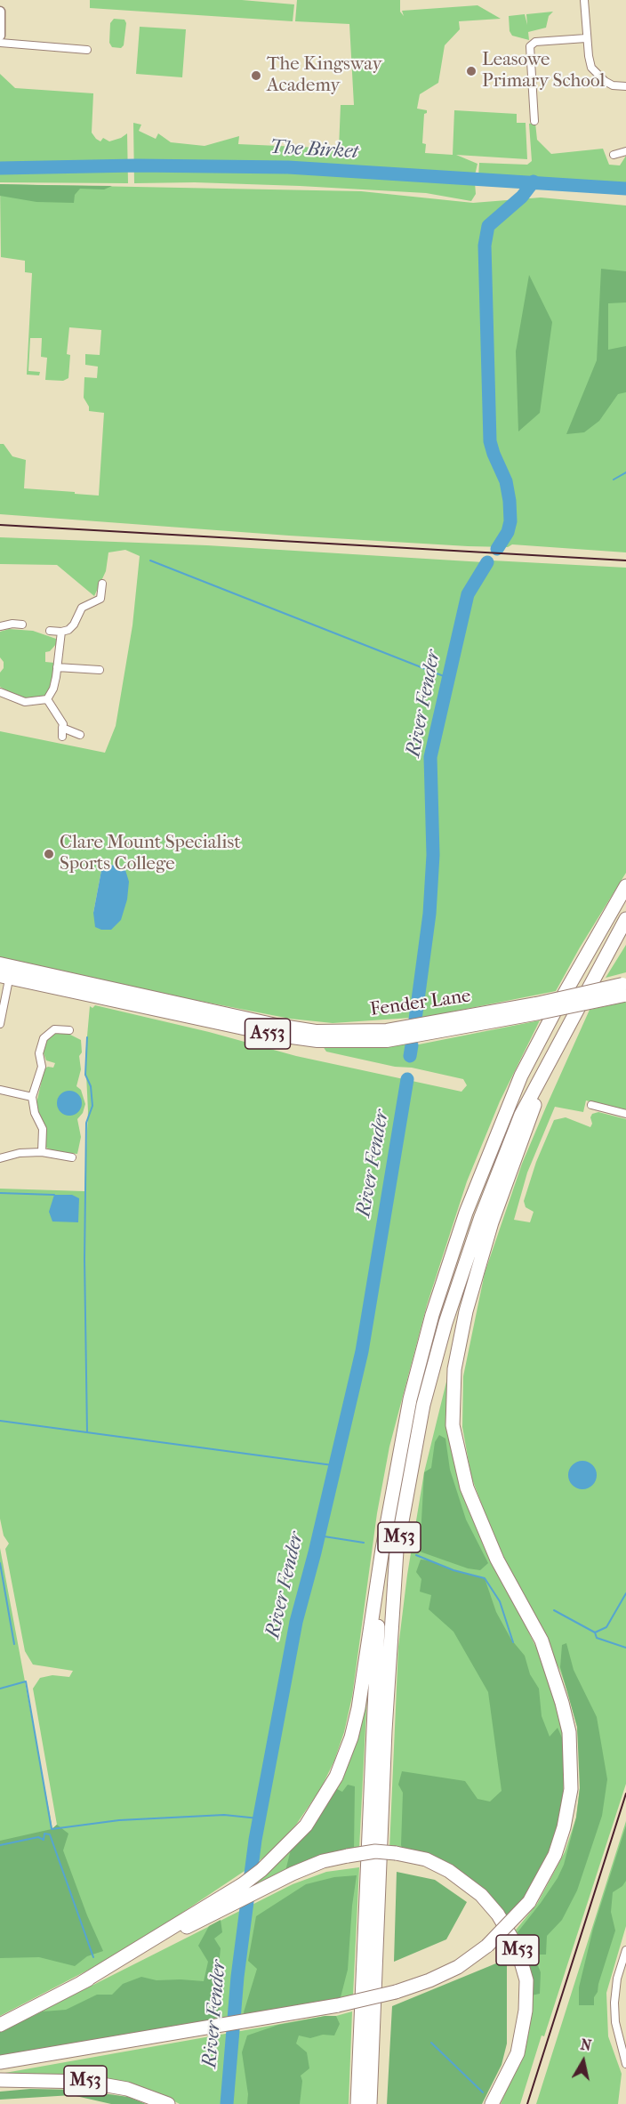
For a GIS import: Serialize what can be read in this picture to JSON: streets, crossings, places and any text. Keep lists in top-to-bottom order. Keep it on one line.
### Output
{"streets":{"highway":["M53"],"main road":["Fender Lane","A553"]},"water":["The Birket","River Fender"],"places":["Leasowe Primary School","The Kingsway Academy","Clare Mount Specialist Sports College"],"north":"top"}
